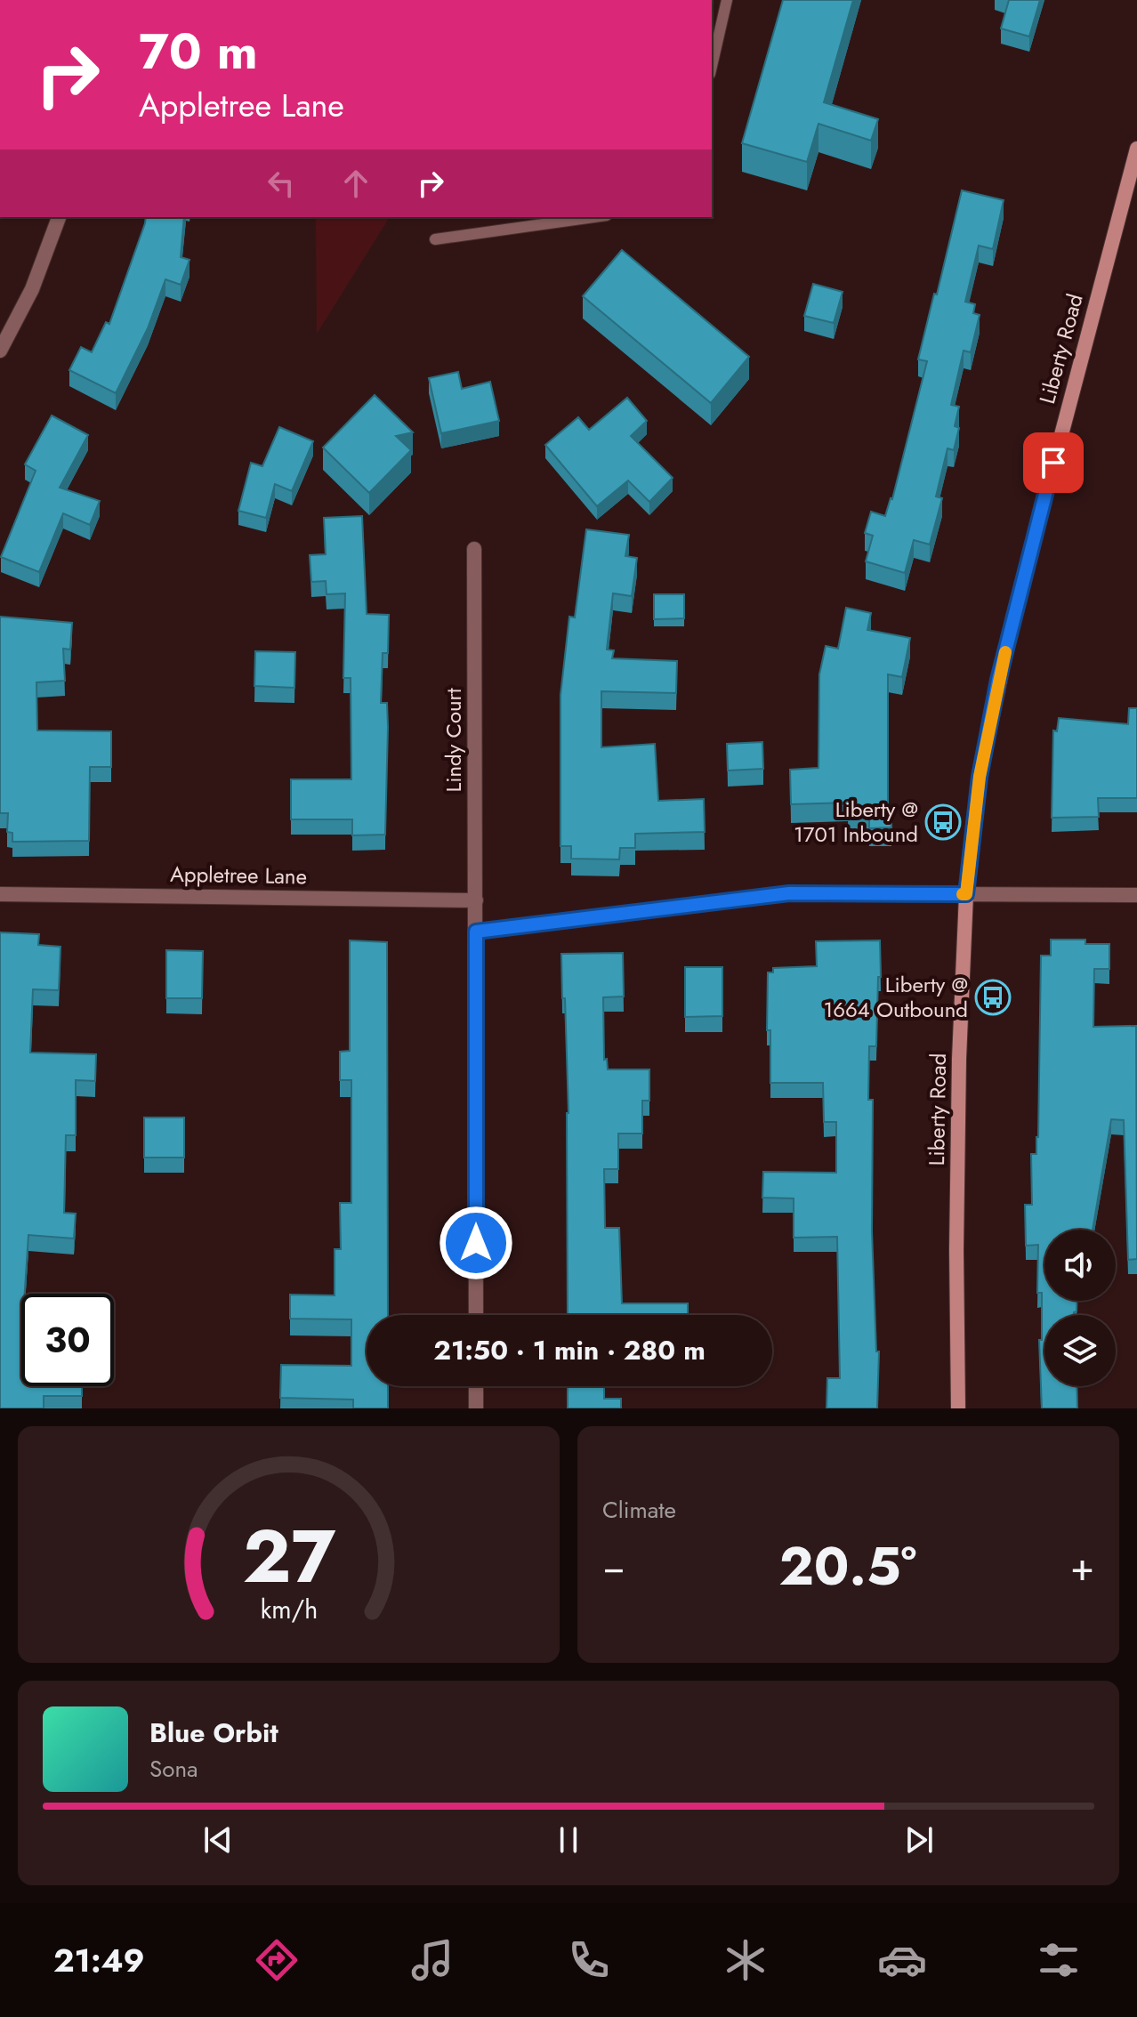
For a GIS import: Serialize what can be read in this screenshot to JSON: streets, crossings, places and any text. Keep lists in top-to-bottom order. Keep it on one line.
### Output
{"streets":{"main road":["Liberty Road"],"street":["Lindy Court","Appletree Lane"]},"crossings":[["Lindy Court","Appletree Lane"]],"places":{"bus stop":["Liberty @ 1701 Inbound","Liberty @ 1664 Outbound"]},"page":{"turn":["70 m","Appletree Lane"],"limit":"30","trip":"21:50 · 1 min · 280 m","tile":"Climate","heat":["−","20.5°","+"],"song":["Blue Orbit","Sona"],"tabs":"21:49","gauge":["27","km/h"]}}
